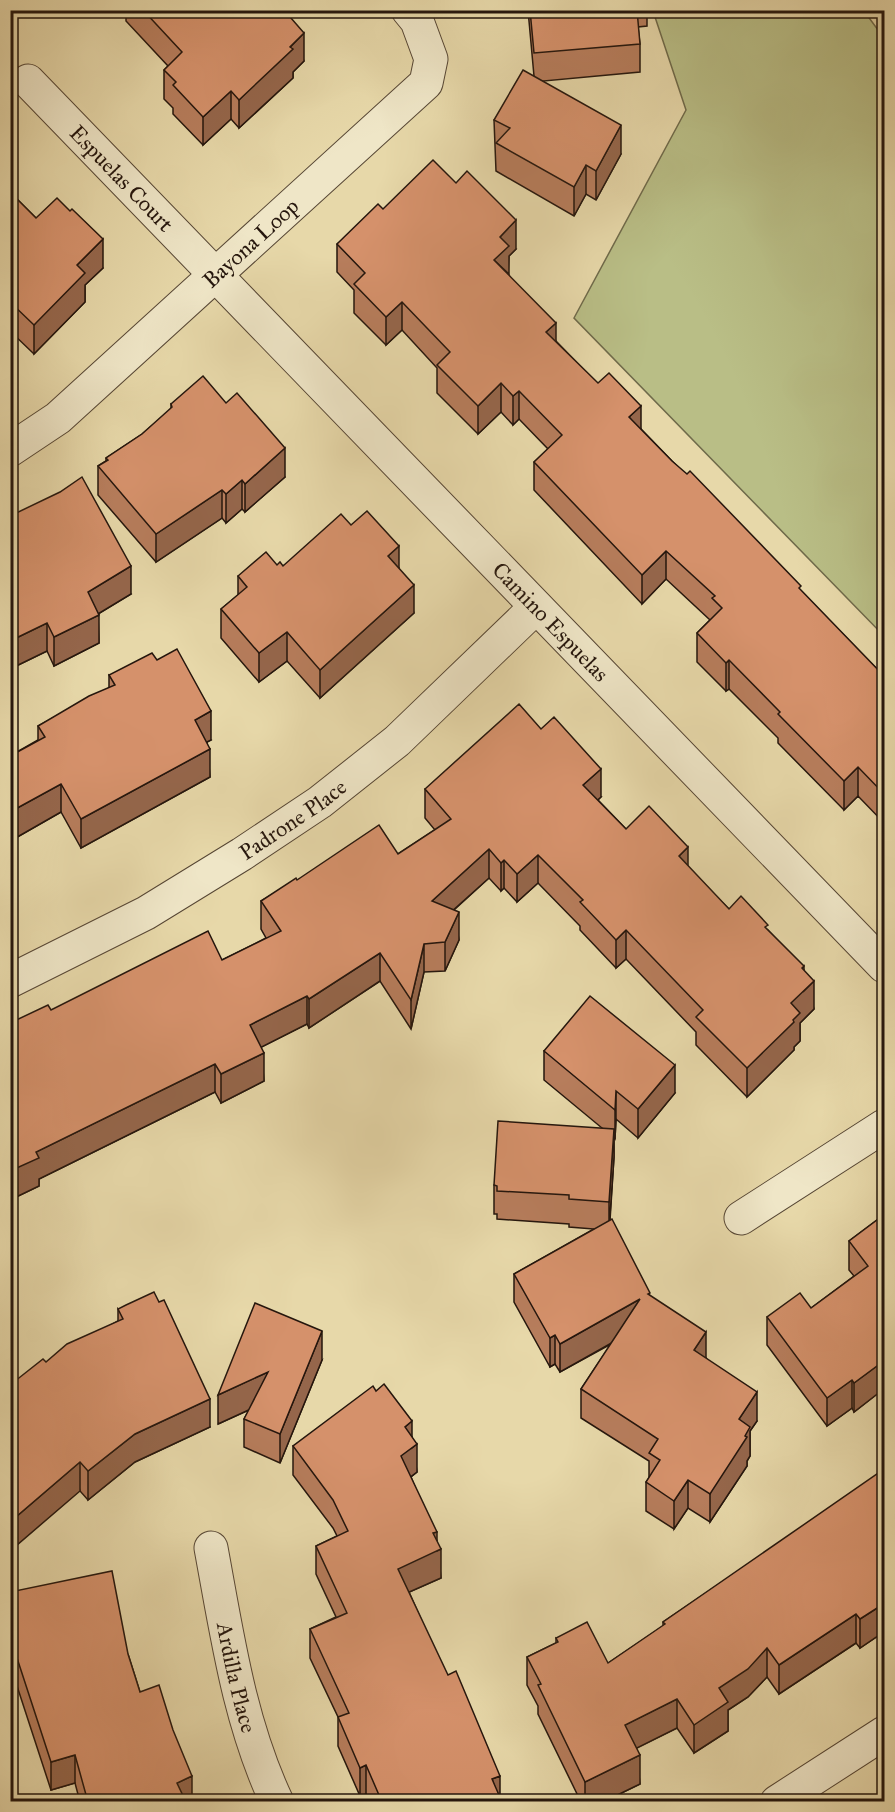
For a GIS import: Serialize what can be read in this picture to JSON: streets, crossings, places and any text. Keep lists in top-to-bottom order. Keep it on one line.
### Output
{"streets":{"street":["Espuelas Court","Bayona Loop","Camino Espuelas","Padrone Place","Ardilla Place"]},"crossings":[["Espuelas Court","Bayona Loop"],["Espuelas Court","Camino Espuelas"],["Bayona Loop","Camino Espuelas"],["Camino Espuelas","Padrone Place"]]}
